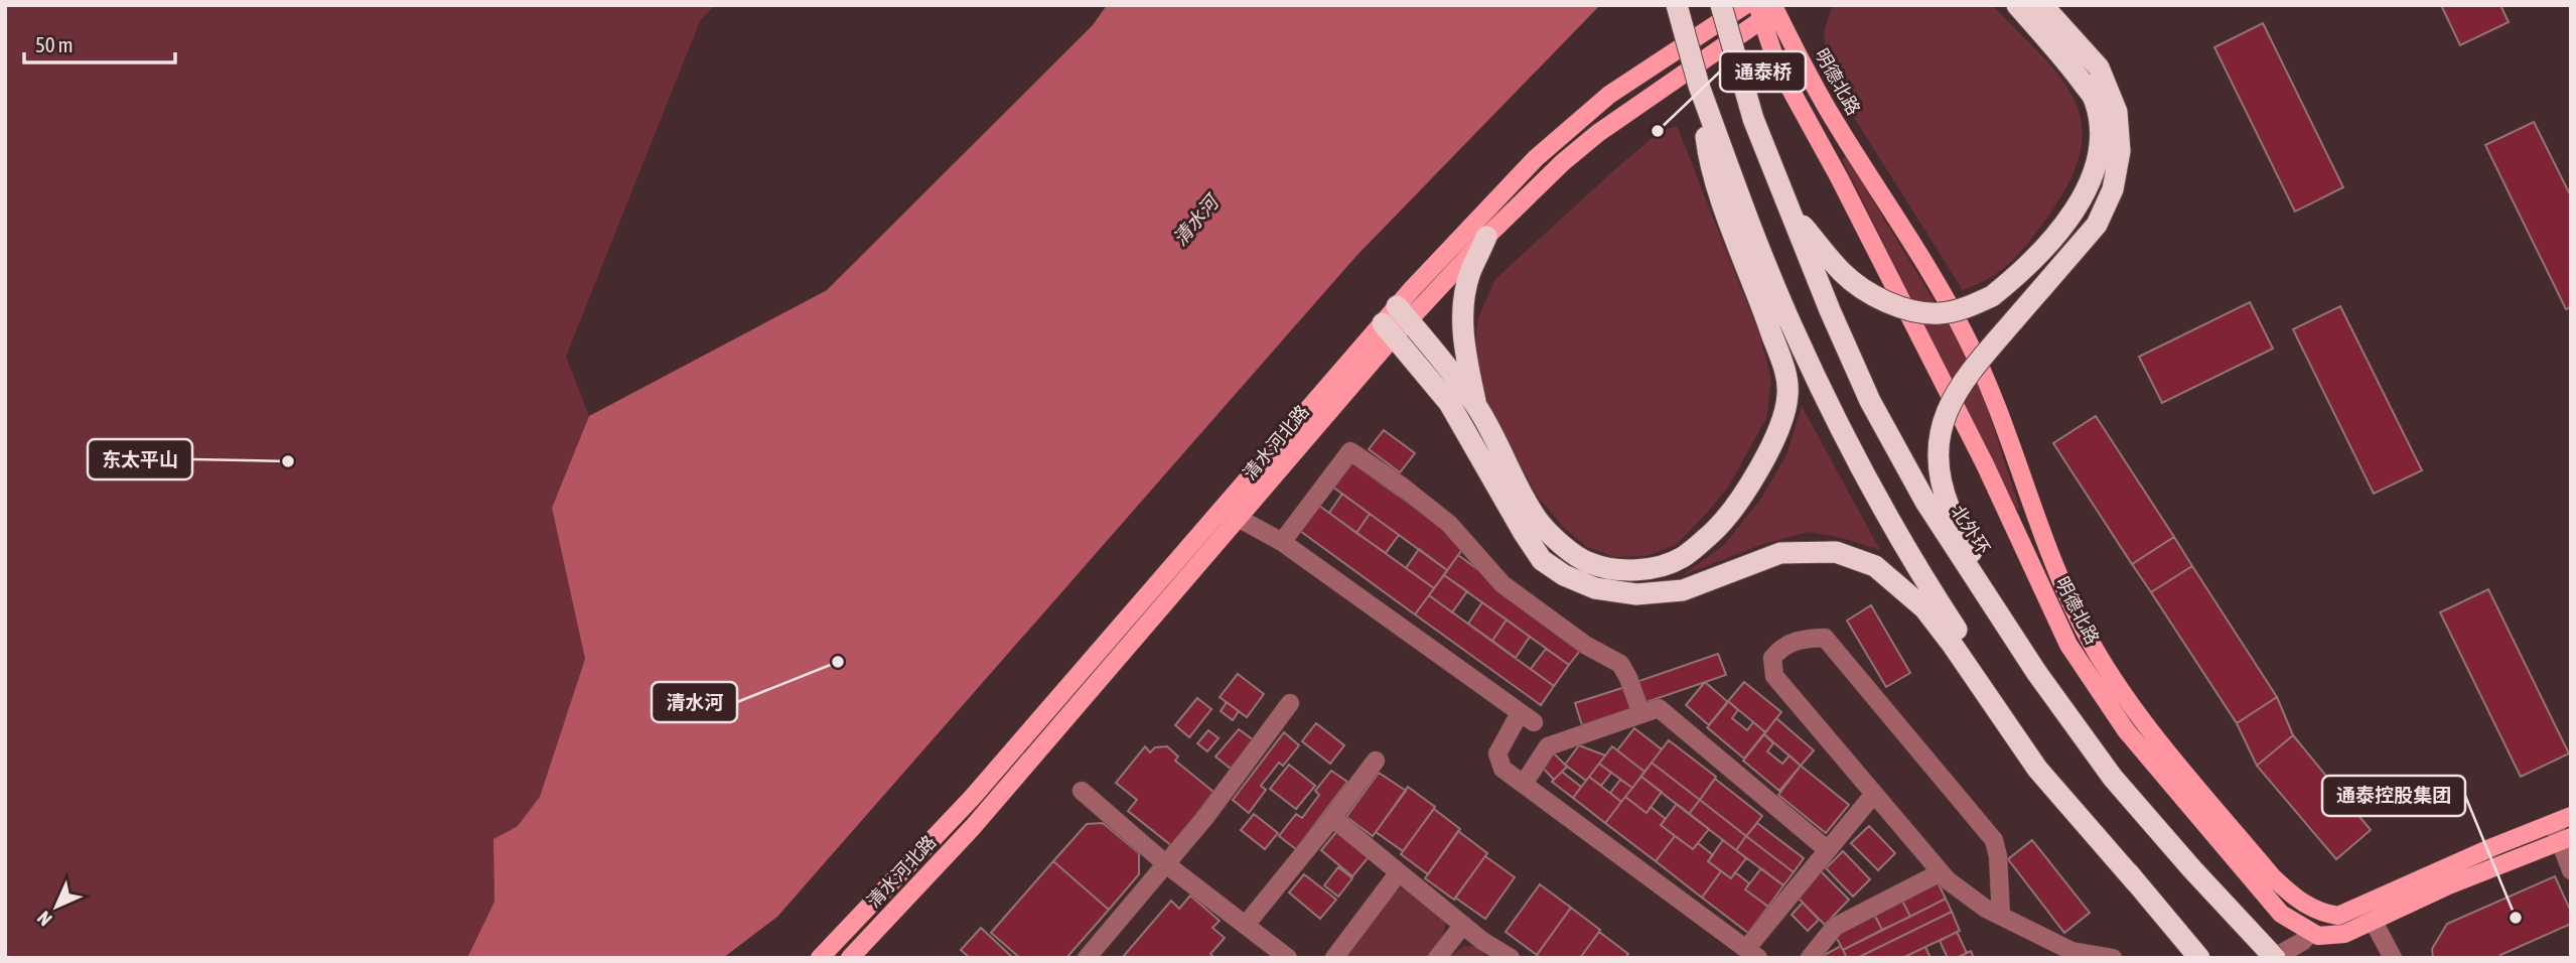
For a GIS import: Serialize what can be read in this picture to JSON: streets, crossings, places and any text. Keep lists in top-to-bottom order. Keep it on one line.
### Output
{"streets":{"highway":["北外环"],"main road":["明德北路","清水河北路"]},"crossings":[["明德北路","清水河北路"]],"water":["清水河"],"places":["通泰桥","东太平山","清水河","通泰控股集团"],"scale_bar":"50 m","north":"bottom left"}
